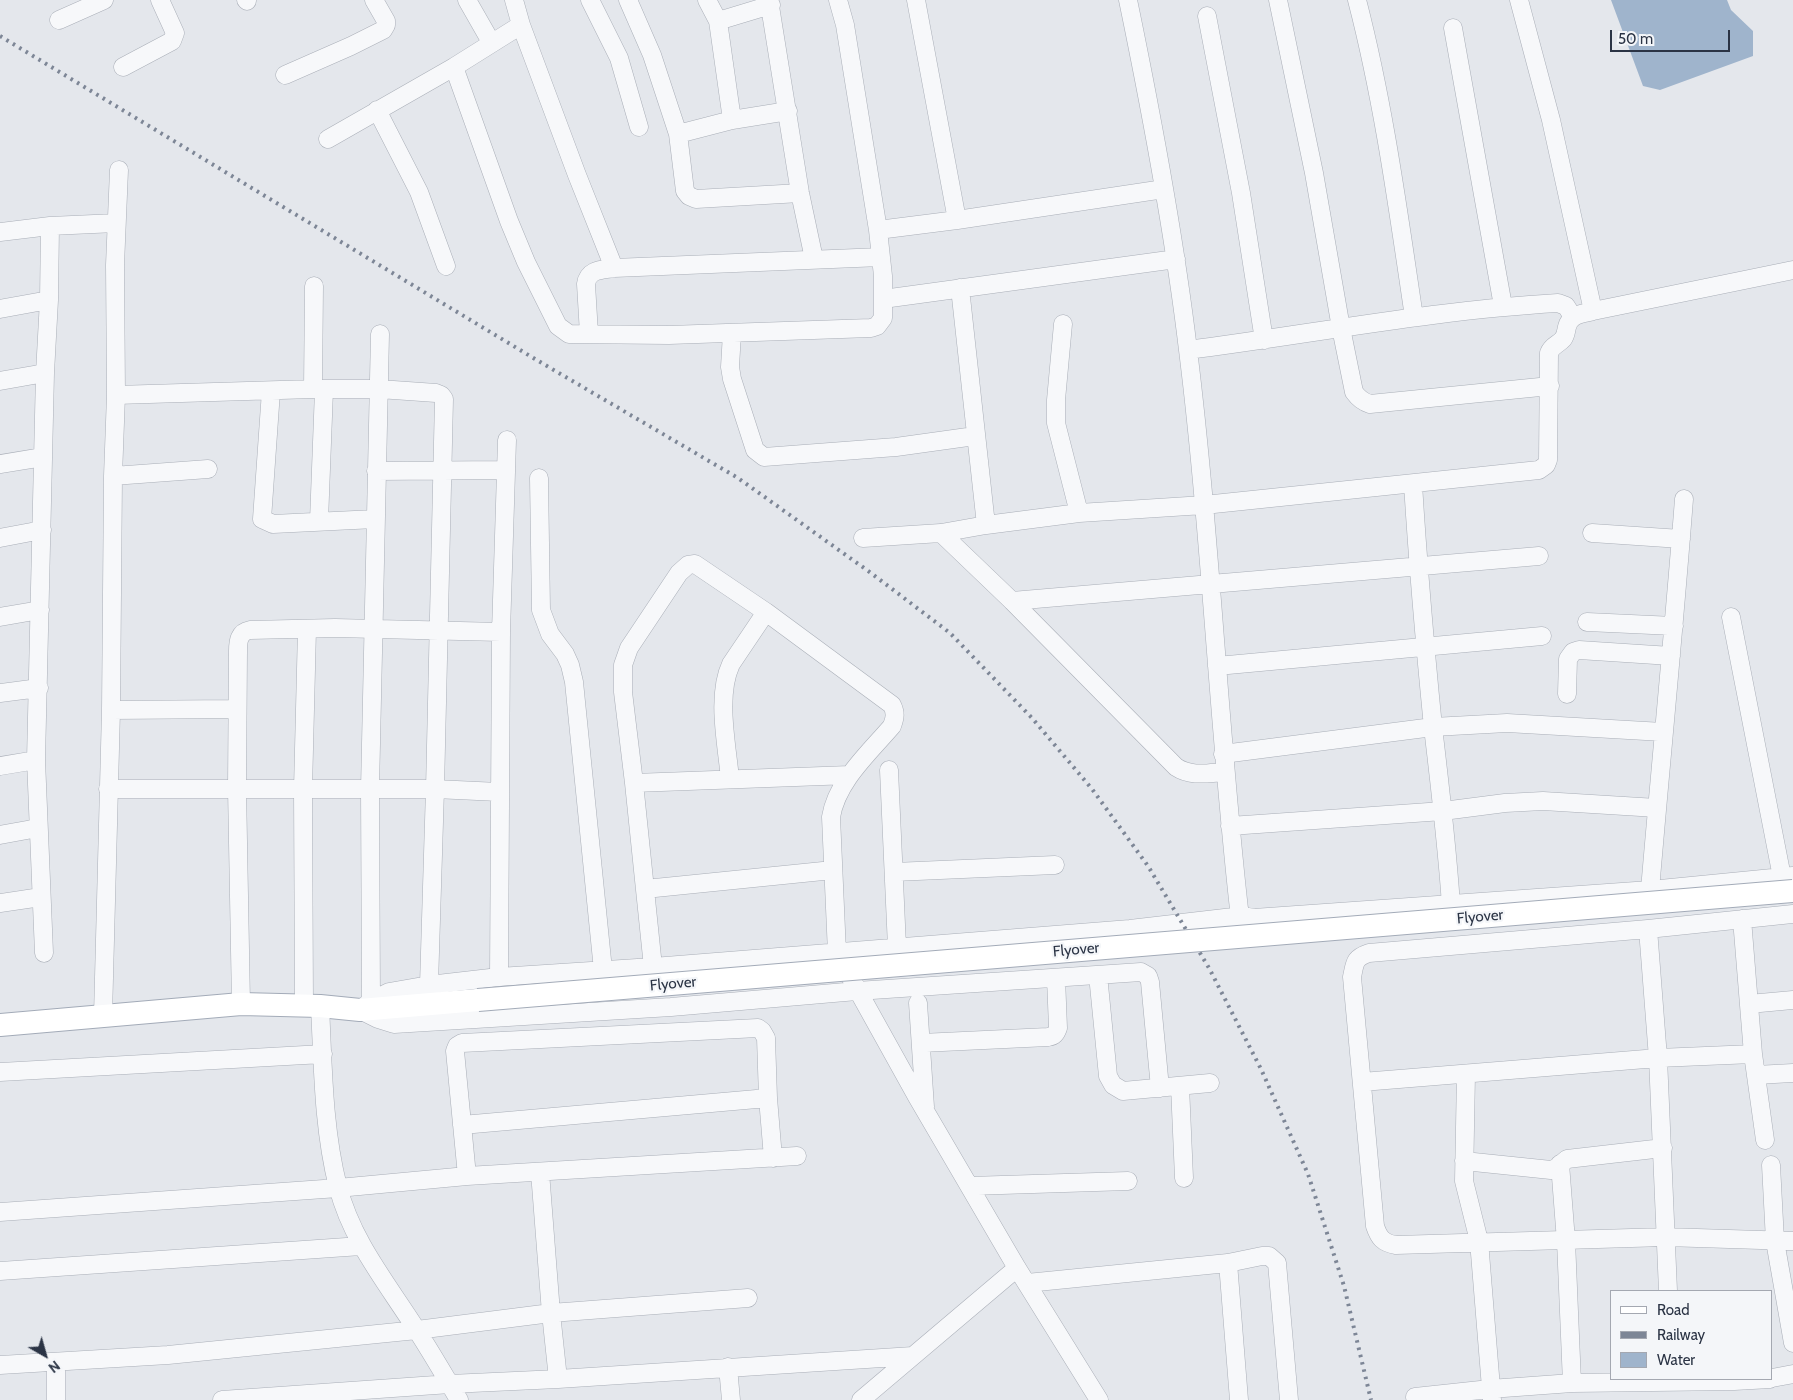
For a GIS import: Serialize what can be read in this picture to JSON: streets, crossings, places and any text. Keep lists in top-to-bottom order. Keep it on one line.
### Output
{"streets":{"main road":["Flyover"]},"legend":["Road","Railway","Water"],"scale_bar":"50 m","north":"bottom right"}
